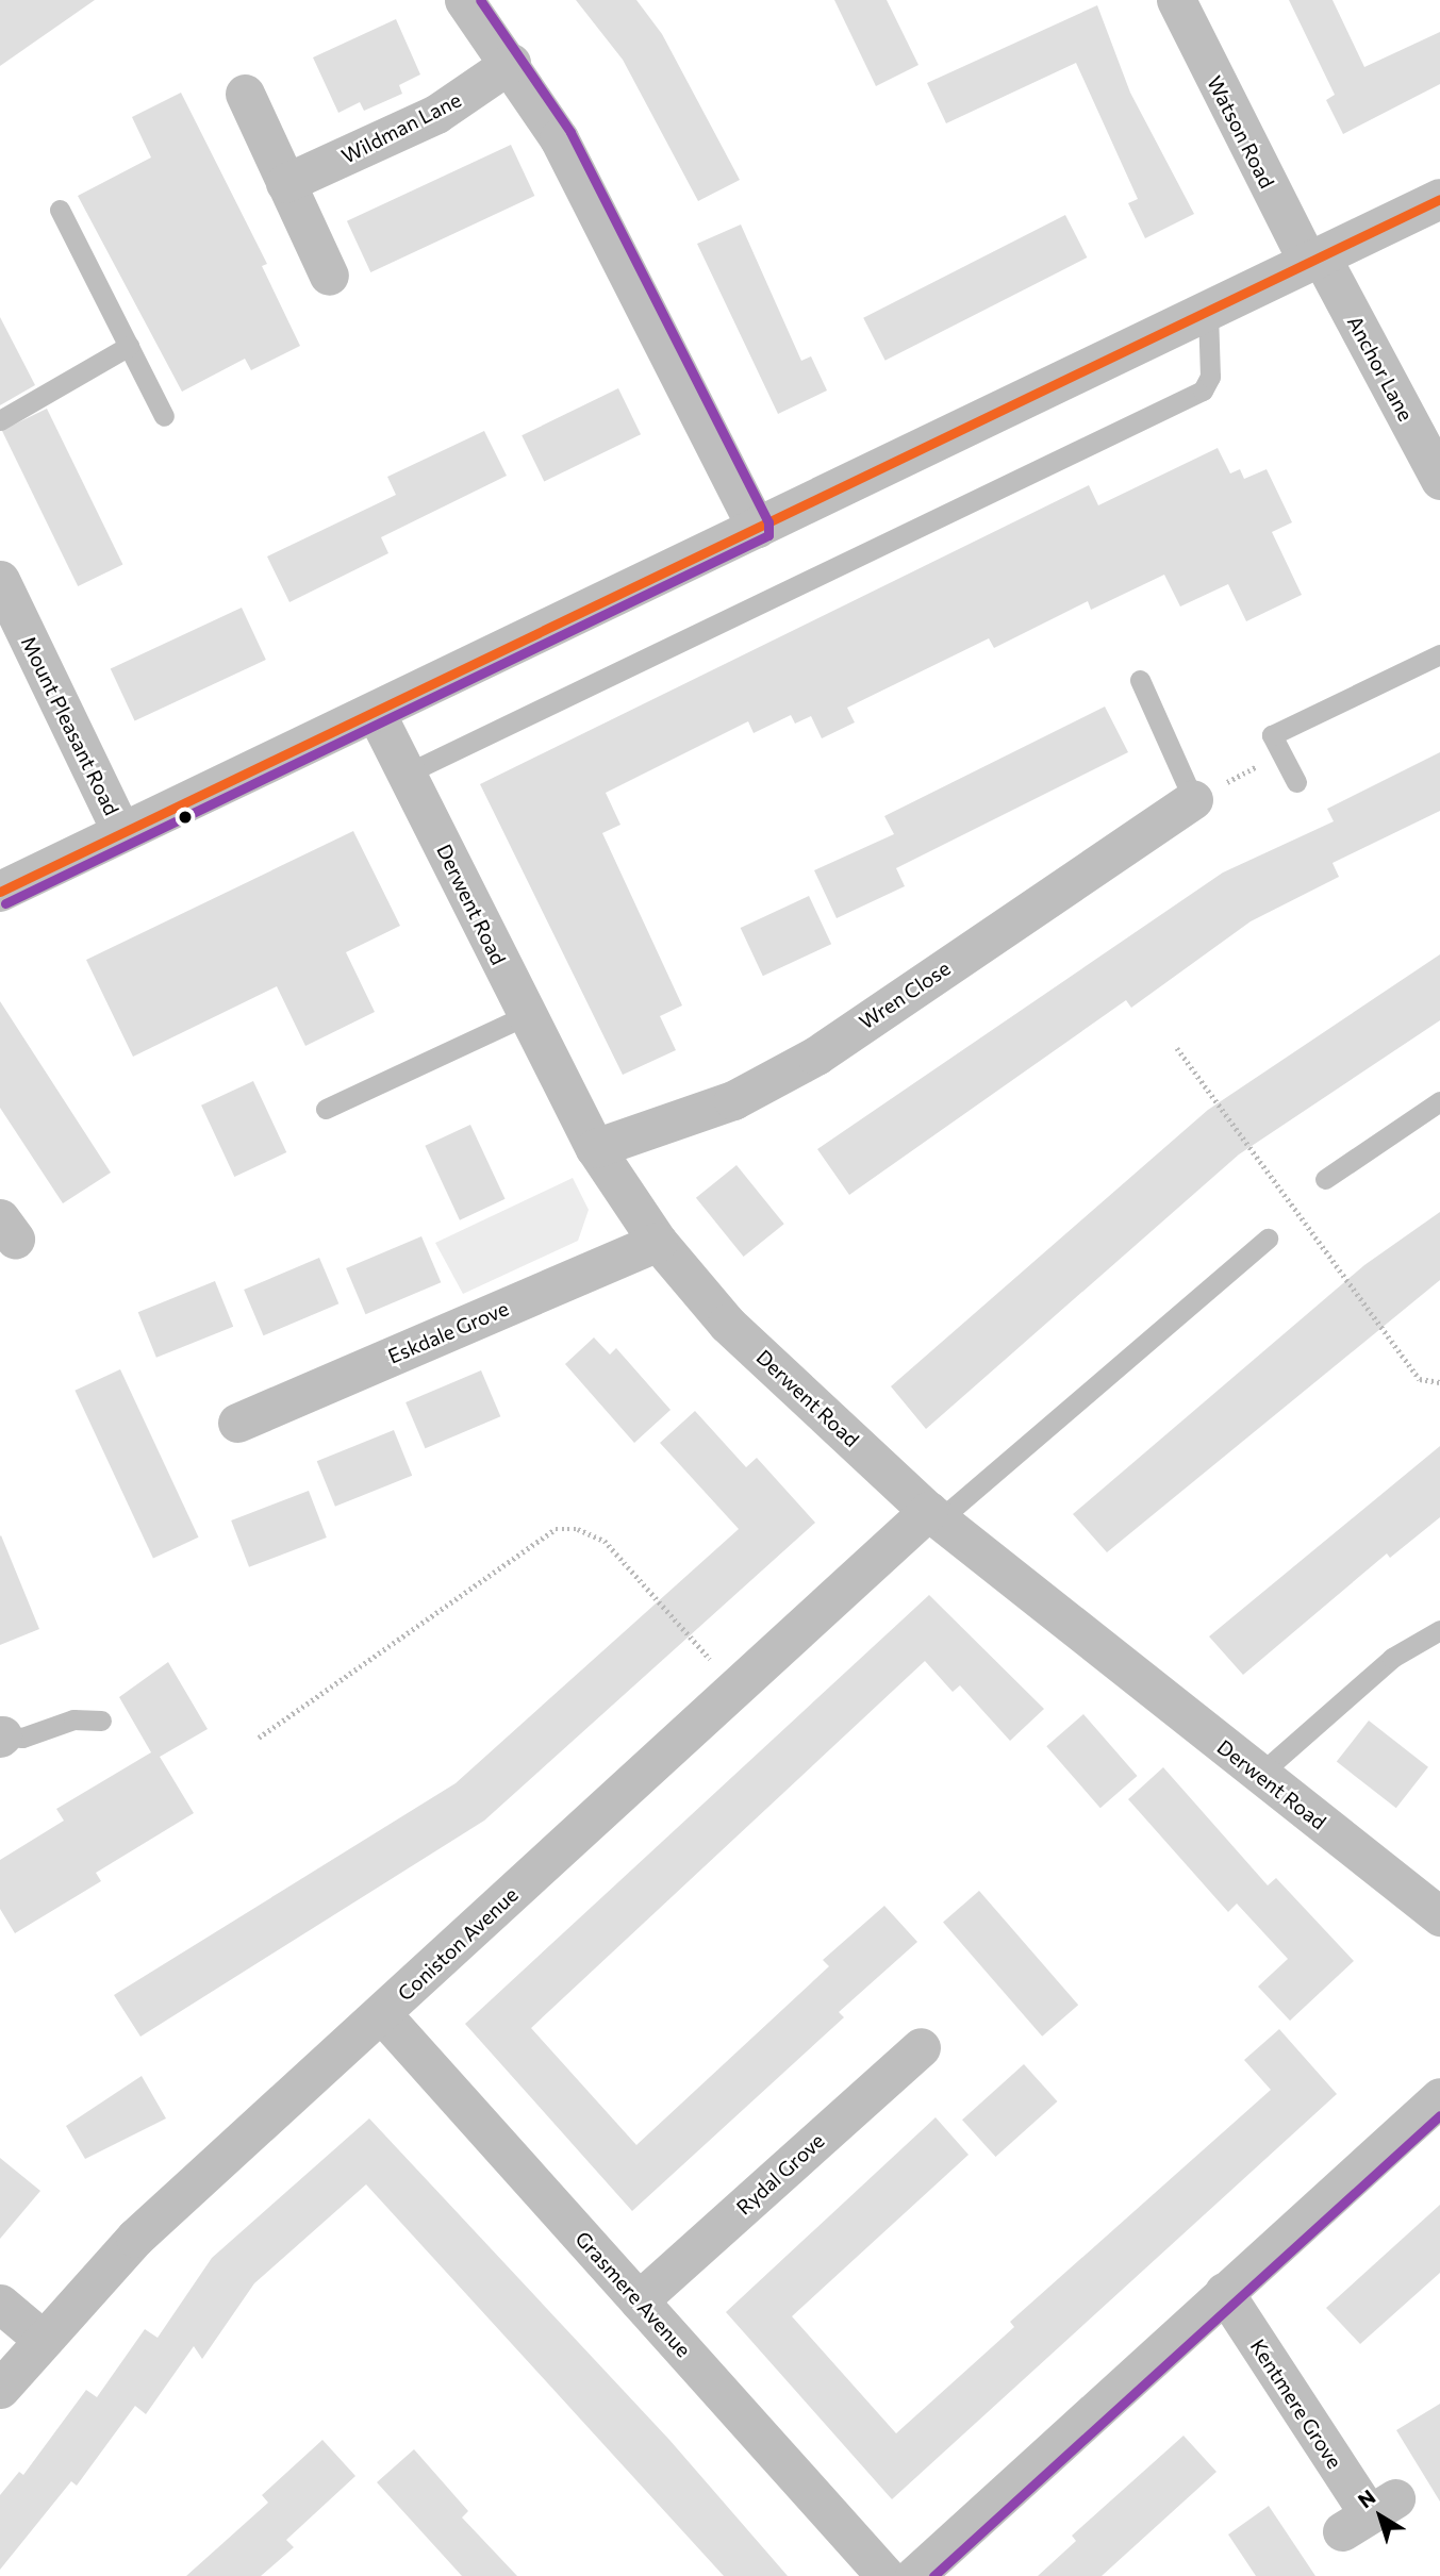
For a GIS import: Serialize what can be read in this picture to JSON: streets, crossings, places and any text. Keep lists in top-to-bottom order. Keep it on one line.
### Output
{"streets":{"street":["Wildman Lane","Watson Road","Anchor Lane","Mount Pleasant Road","Derwent Road","Wren Close","Eskdale Grove","Coniston Avenue","Rydal Grove","Grasmere Avenue","Kentmere Grove"]},"crossings":[["Watson Road","Anchor Lane"],["Derwent Road","Wren Close"],["Derwent Road","Eskdale Grove"],["Derwent Road","Coniston Avenue"],["Coniston Avenue","Grasmere Avenue"],["Rydal Grove","Grasmere Avenue"]],"north":"top left"}
